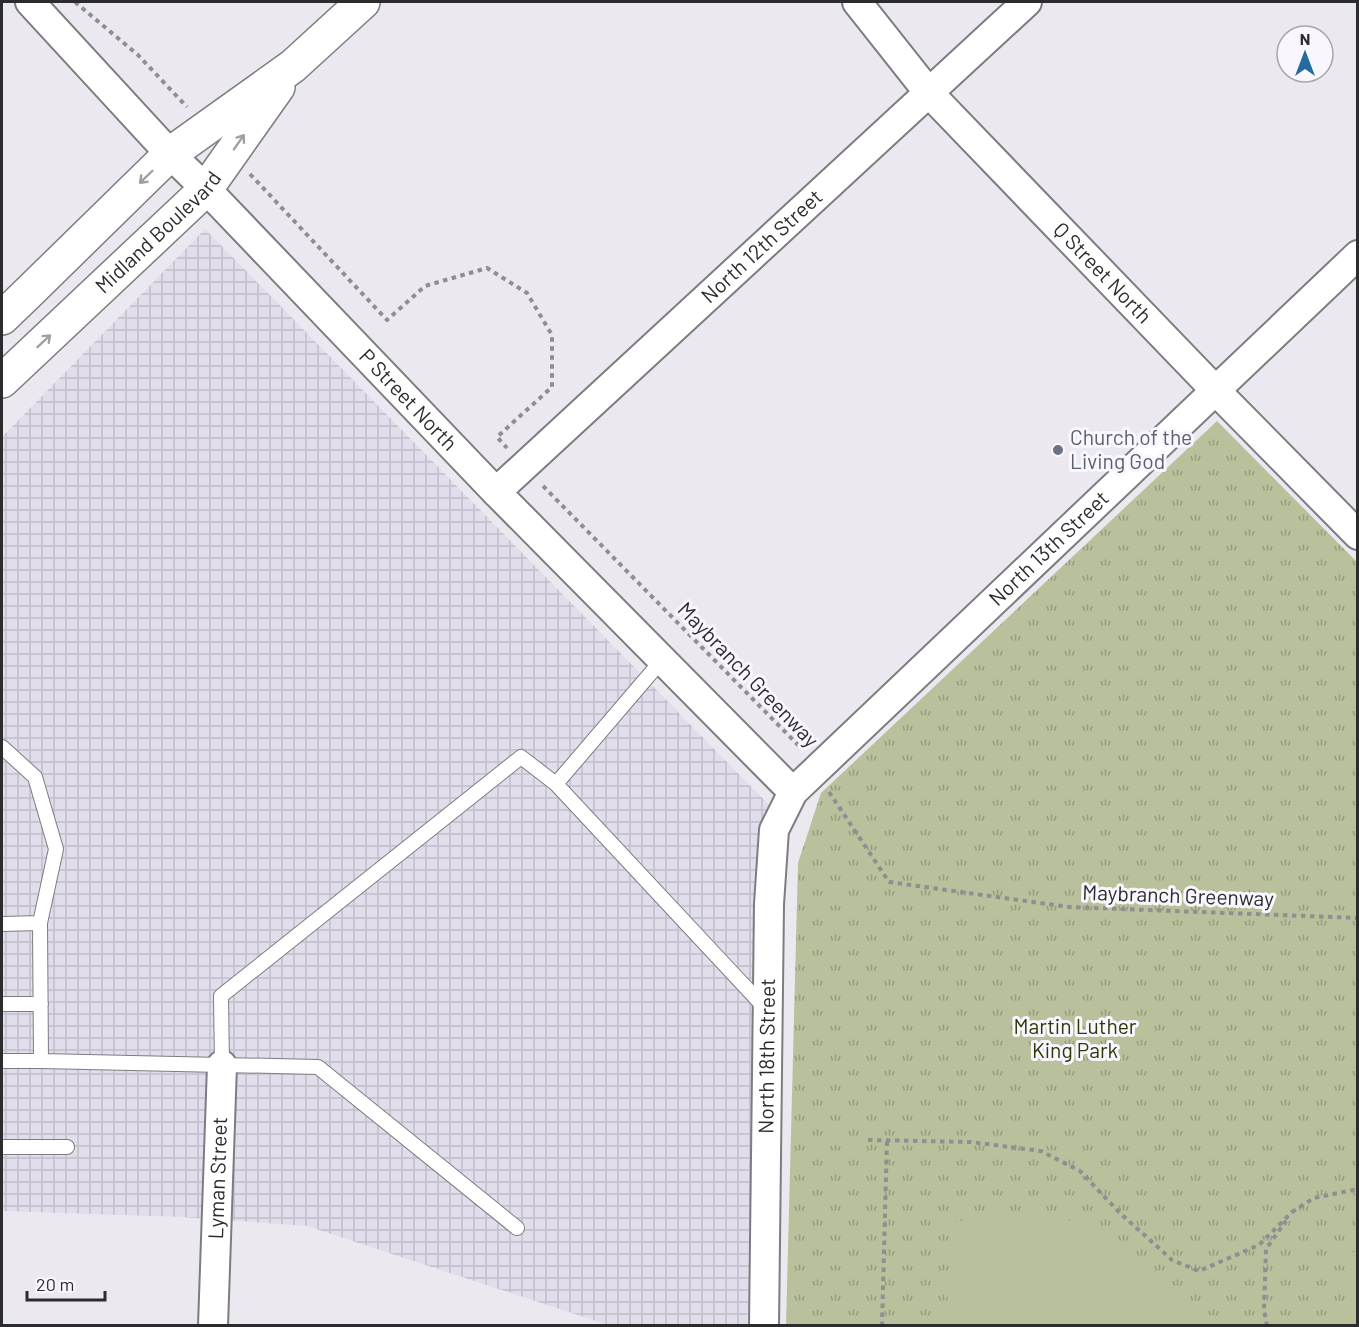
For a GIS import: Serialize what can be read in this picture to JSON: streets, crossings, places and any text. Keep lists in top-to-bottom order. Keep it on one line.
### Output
{"streets":{"main road":["Midland Boulevard"],"street":["North 12th Street","Q Street North","P Street North","North 13th Street","North 18th Street","Lyman Street"],"path":["Maybranch Greenway"]},"crossings":[["Midland Boulevard","P Street North"],["North 12th Street","Q Street North"],["North 12th Street","P Street North"],["North 12th Street","Maybranch Greenway"],["Q Street North","North 13th Street"],["P Street North","North 13th Street"],["P Street North","North 18th Street"],["North 13th Street","Maybranch Greenway"],["North 13th Street","North 18th Street"]],"parks":["Martin Luther King Park"],"places":["Church of the Living God"],"scale_bar":"20 m","north":"top"}
